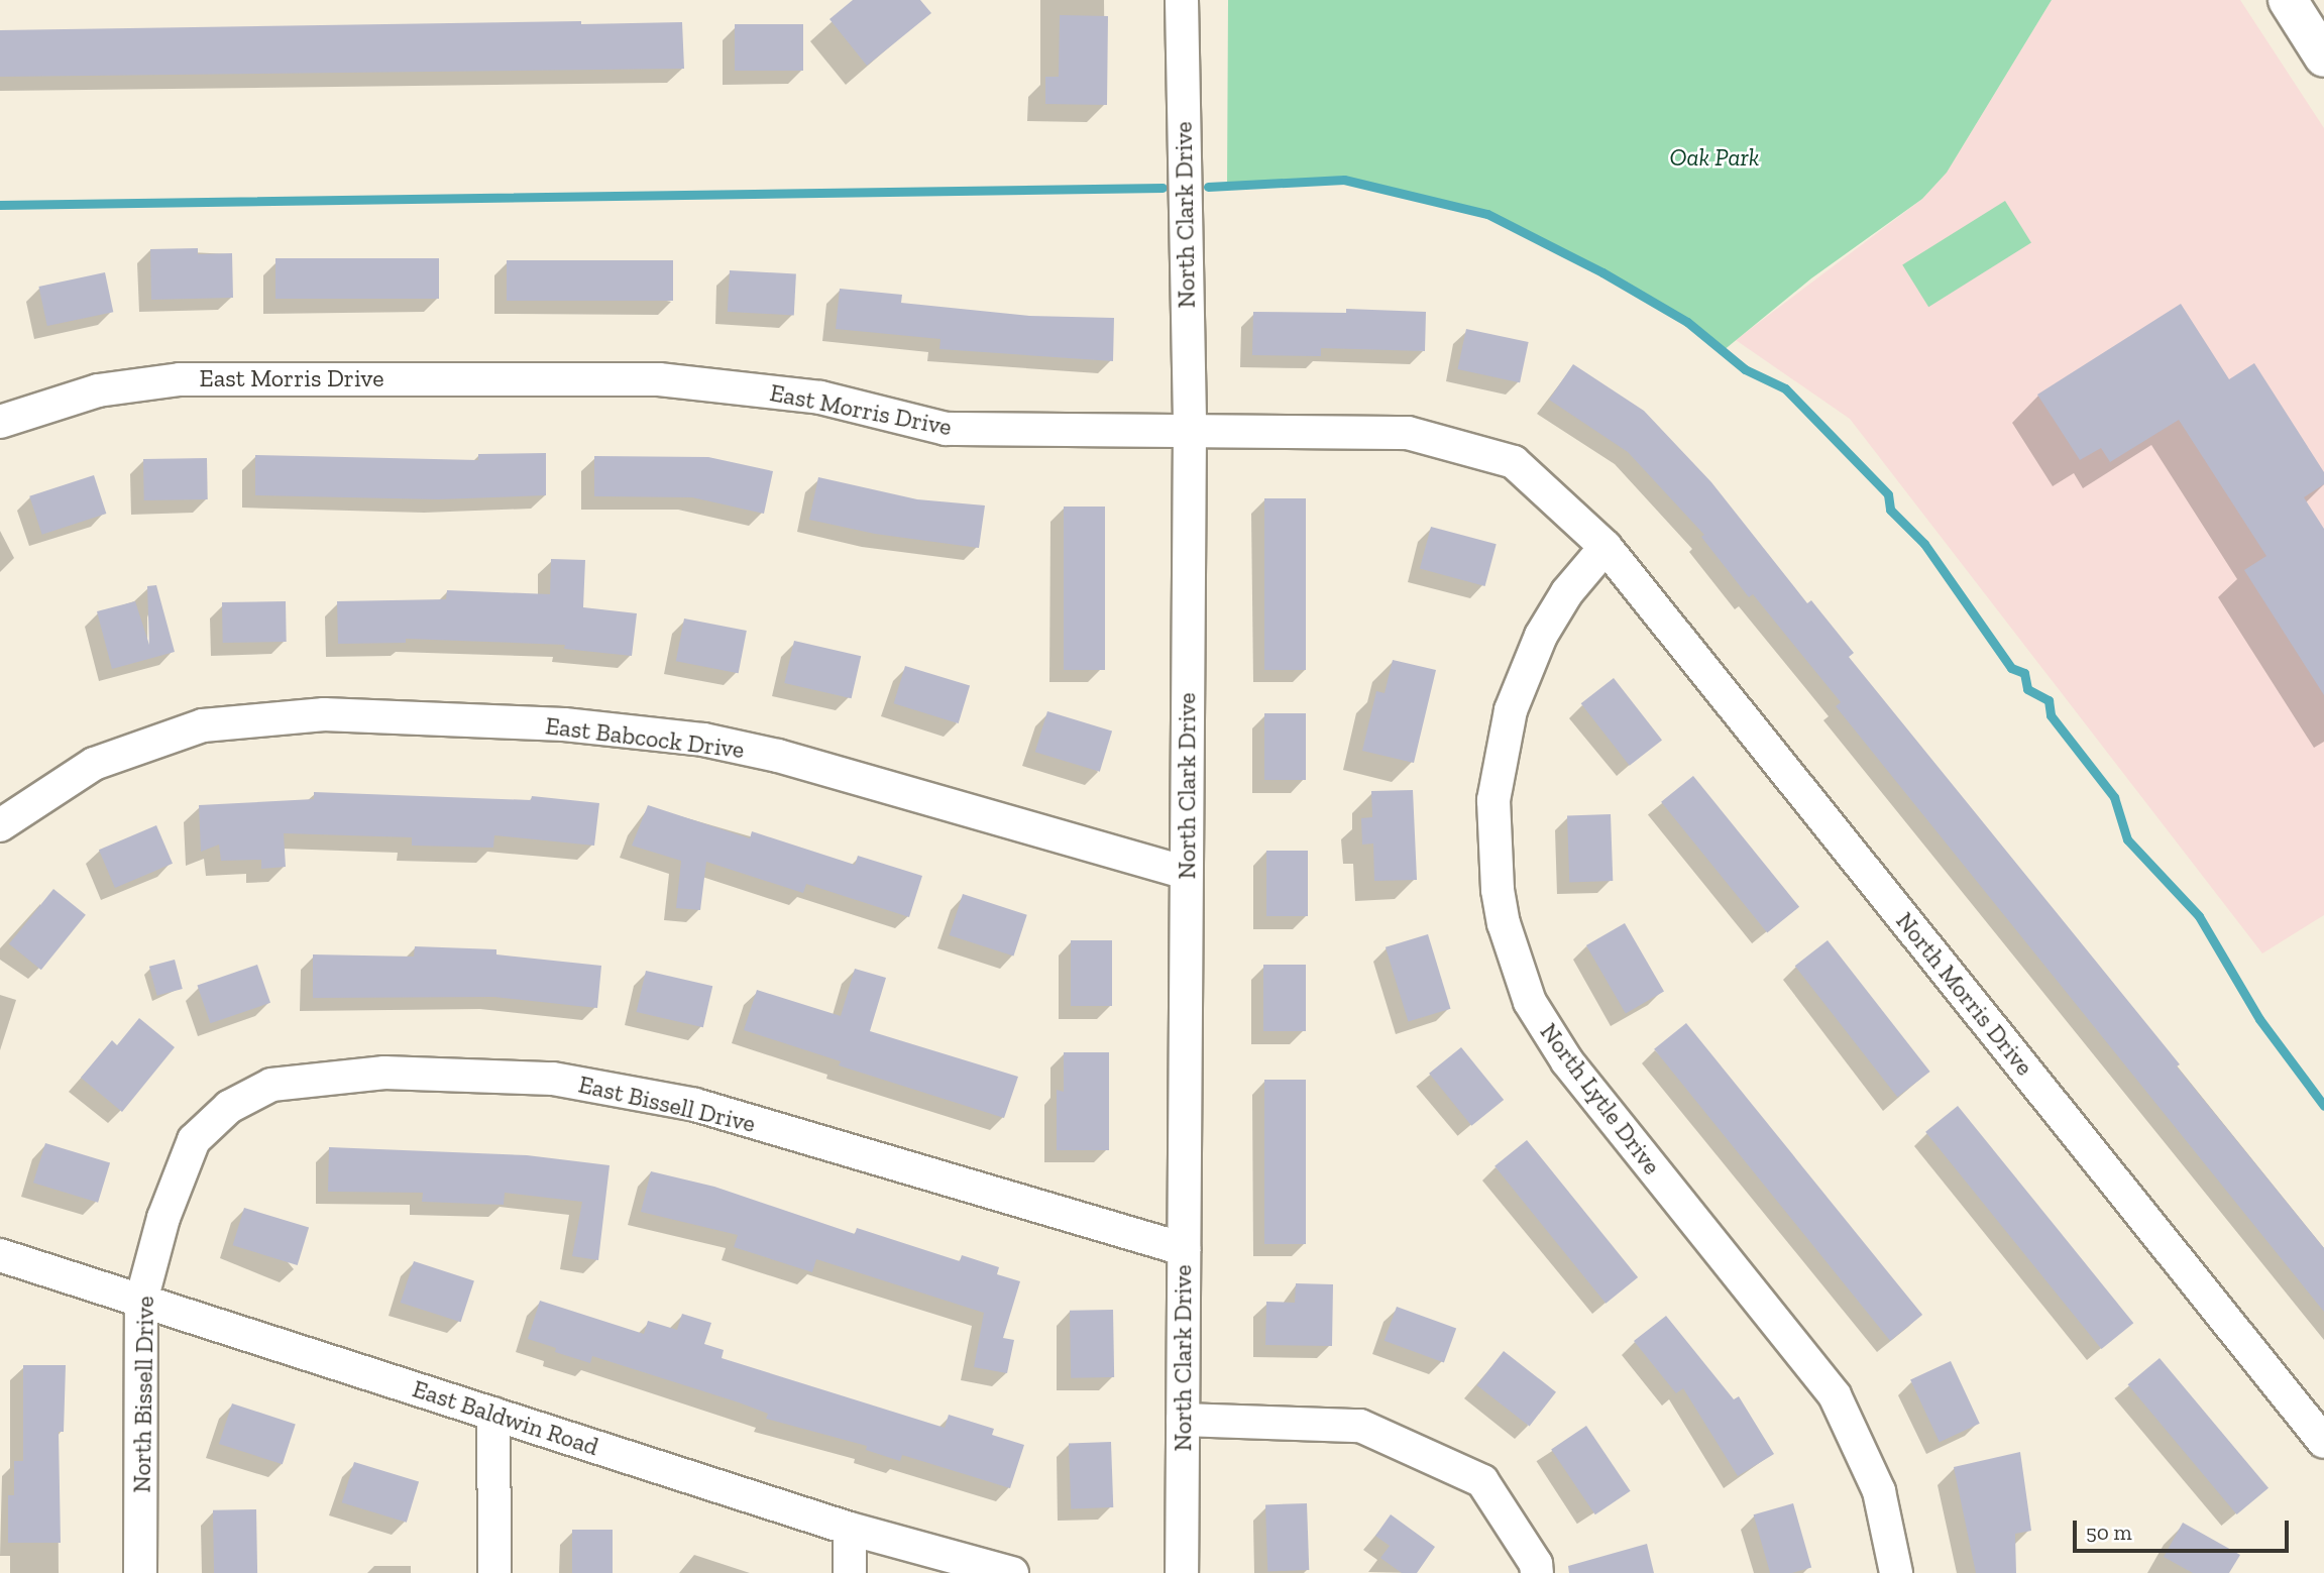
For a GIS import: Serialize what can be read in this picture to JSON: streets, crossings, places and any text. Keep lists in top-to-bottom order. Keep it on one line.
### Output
{"streets":{"street":["North Clark Drive","East Morris Drive","East Babcock Drive","North Morris Drive","North Lytle Drive","East Bissell Drive","North Bissell Drive","East Baldwin Road"]},"crossings":[["North Clark Drive","East Morris Drive"],["North Clark Drive","East Babcock Drive"],["North Clark Drive","East Bissell Drive"],["East Morris Drive","North Morris Drive"],["East Morris Drive","North Lytle Drive"],["North Morris Drive","North Lytle Drive"],["East Bissell Drive","North Bissell Drive"],["North Bissell Drive","East Baldwin Road"]],"parks":["Oak Park"],"scale_bar":"50 m"}
